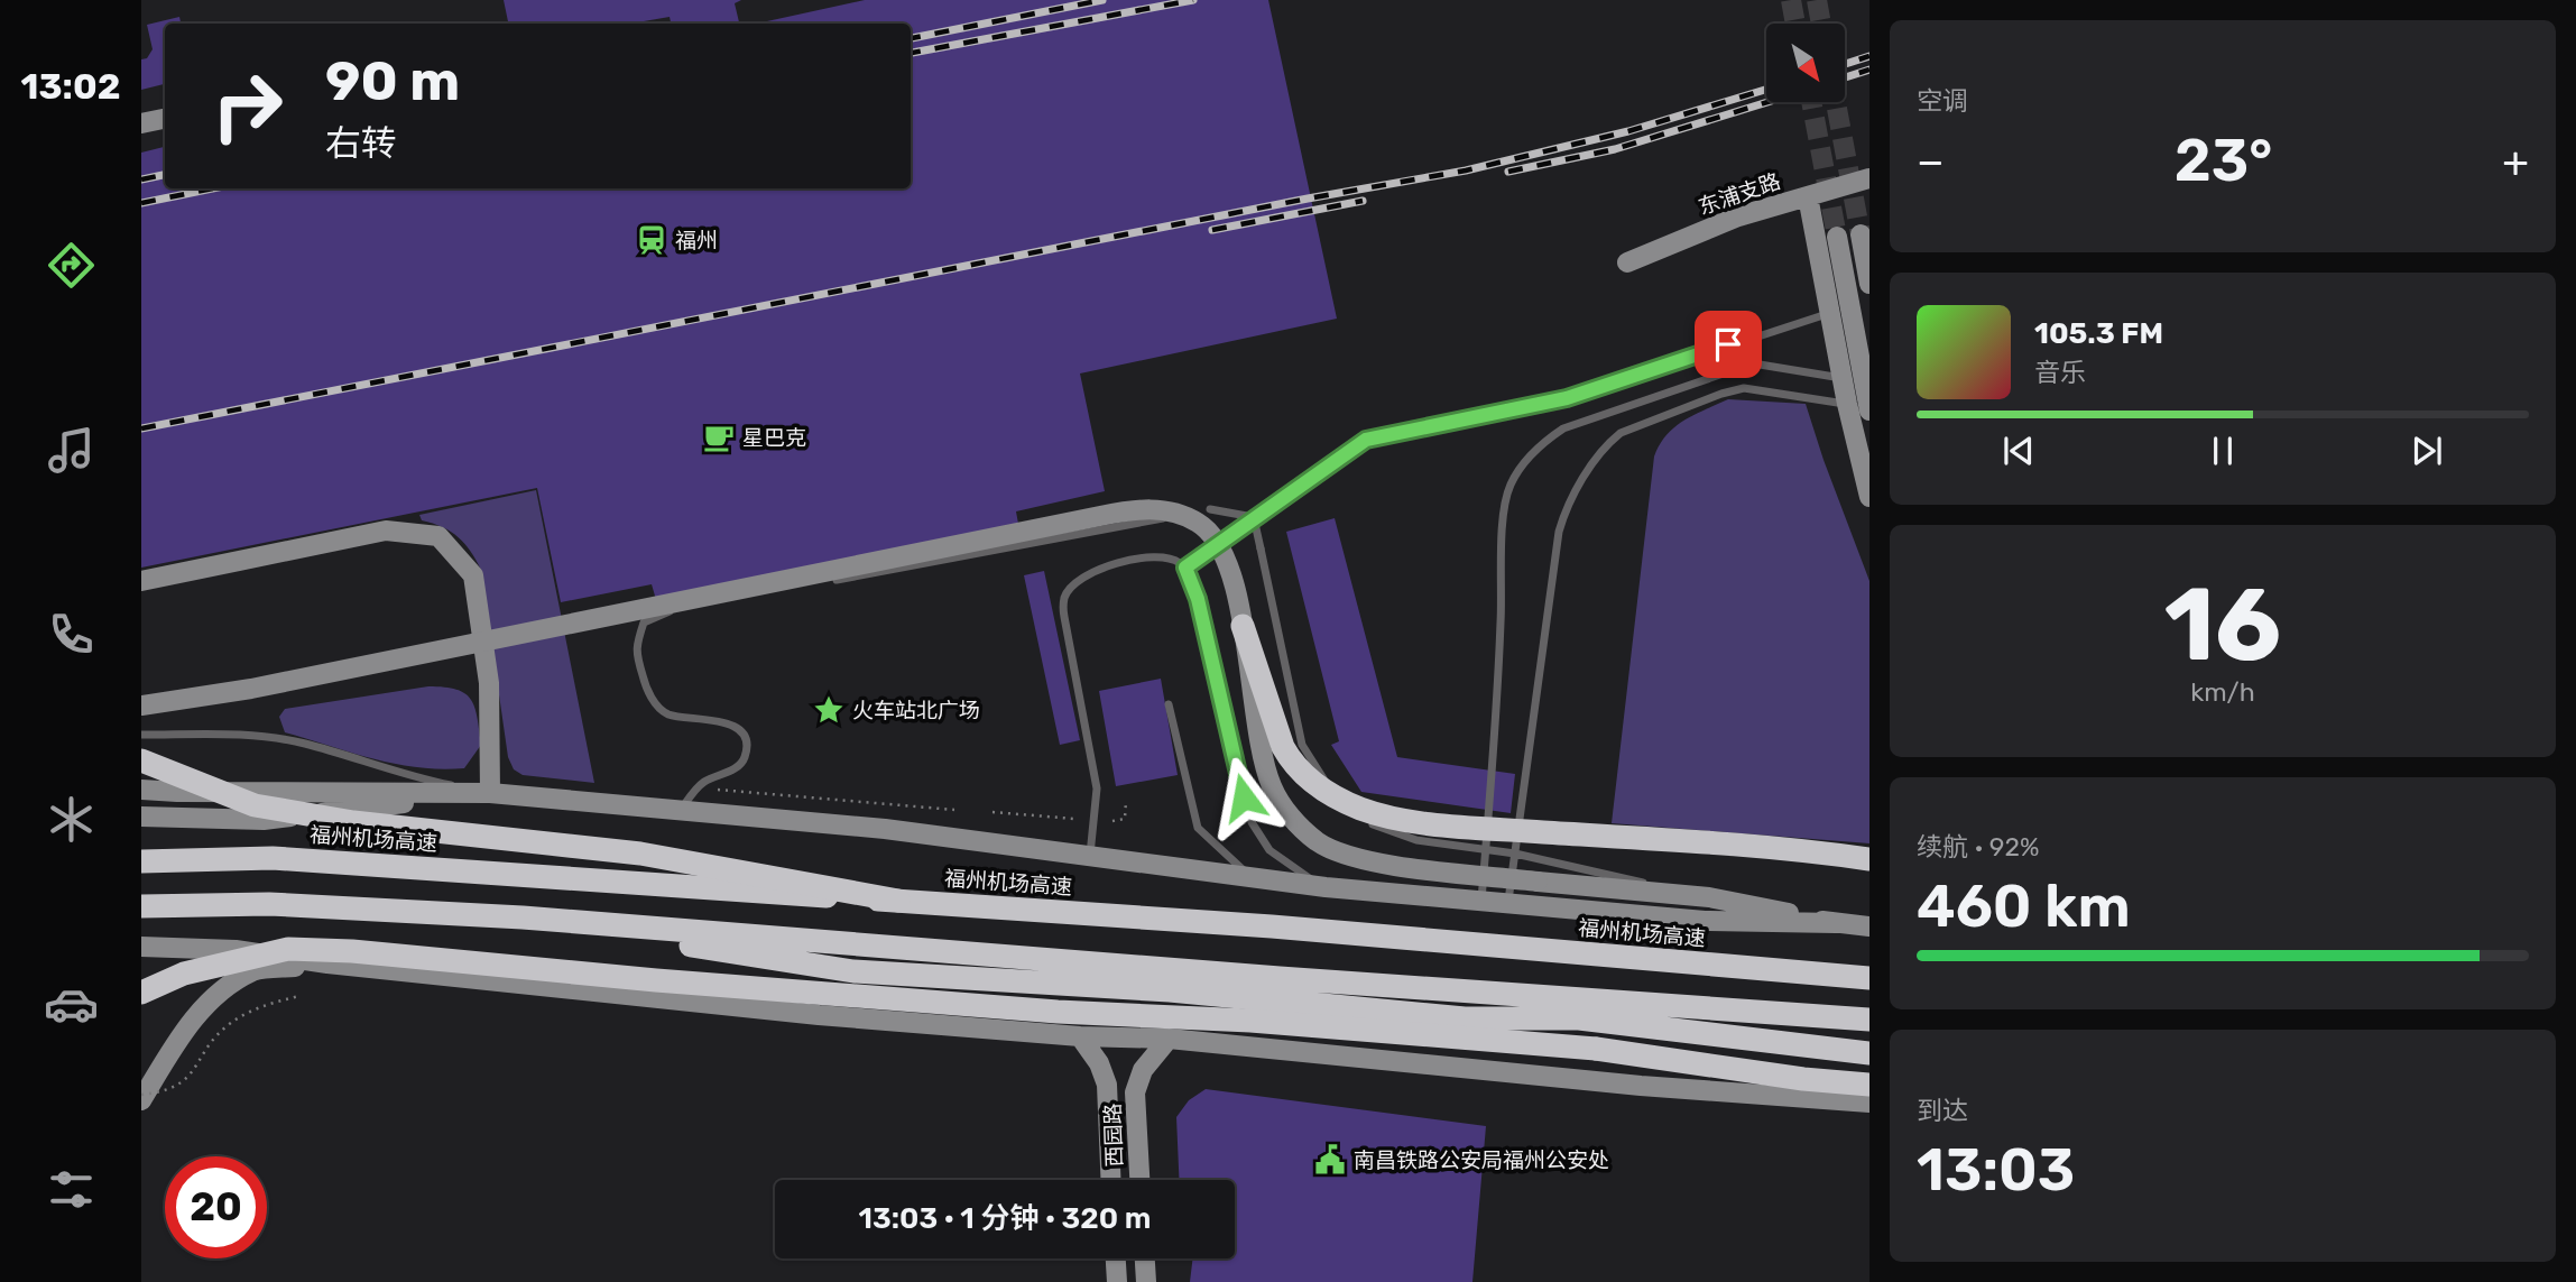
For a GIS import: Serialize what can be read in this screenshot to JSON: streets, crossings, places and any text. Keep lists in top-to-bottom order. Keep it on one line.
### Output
{"streets":{"highway":["福州机场高速"],"main road":["东浦支路","西园路"]},"places":{"station":["福州"],"cafe":["星巴克"],"place":["火车站北广场"],"public building":["南昌铁路公安局福州公安处"]},"north":"bottom right","page":{"tabs":"13:02","tile":["空调",["16","km/h"],["续航 · 92%","460 km"],["到达","13:03"]],"turn":["90 m","右转"],"heat":["−","23°","+"],"song":["105.3 FM","音乐"],"limit":"20","trip":"13:03 · 1 分钟 · 320 m"}}
